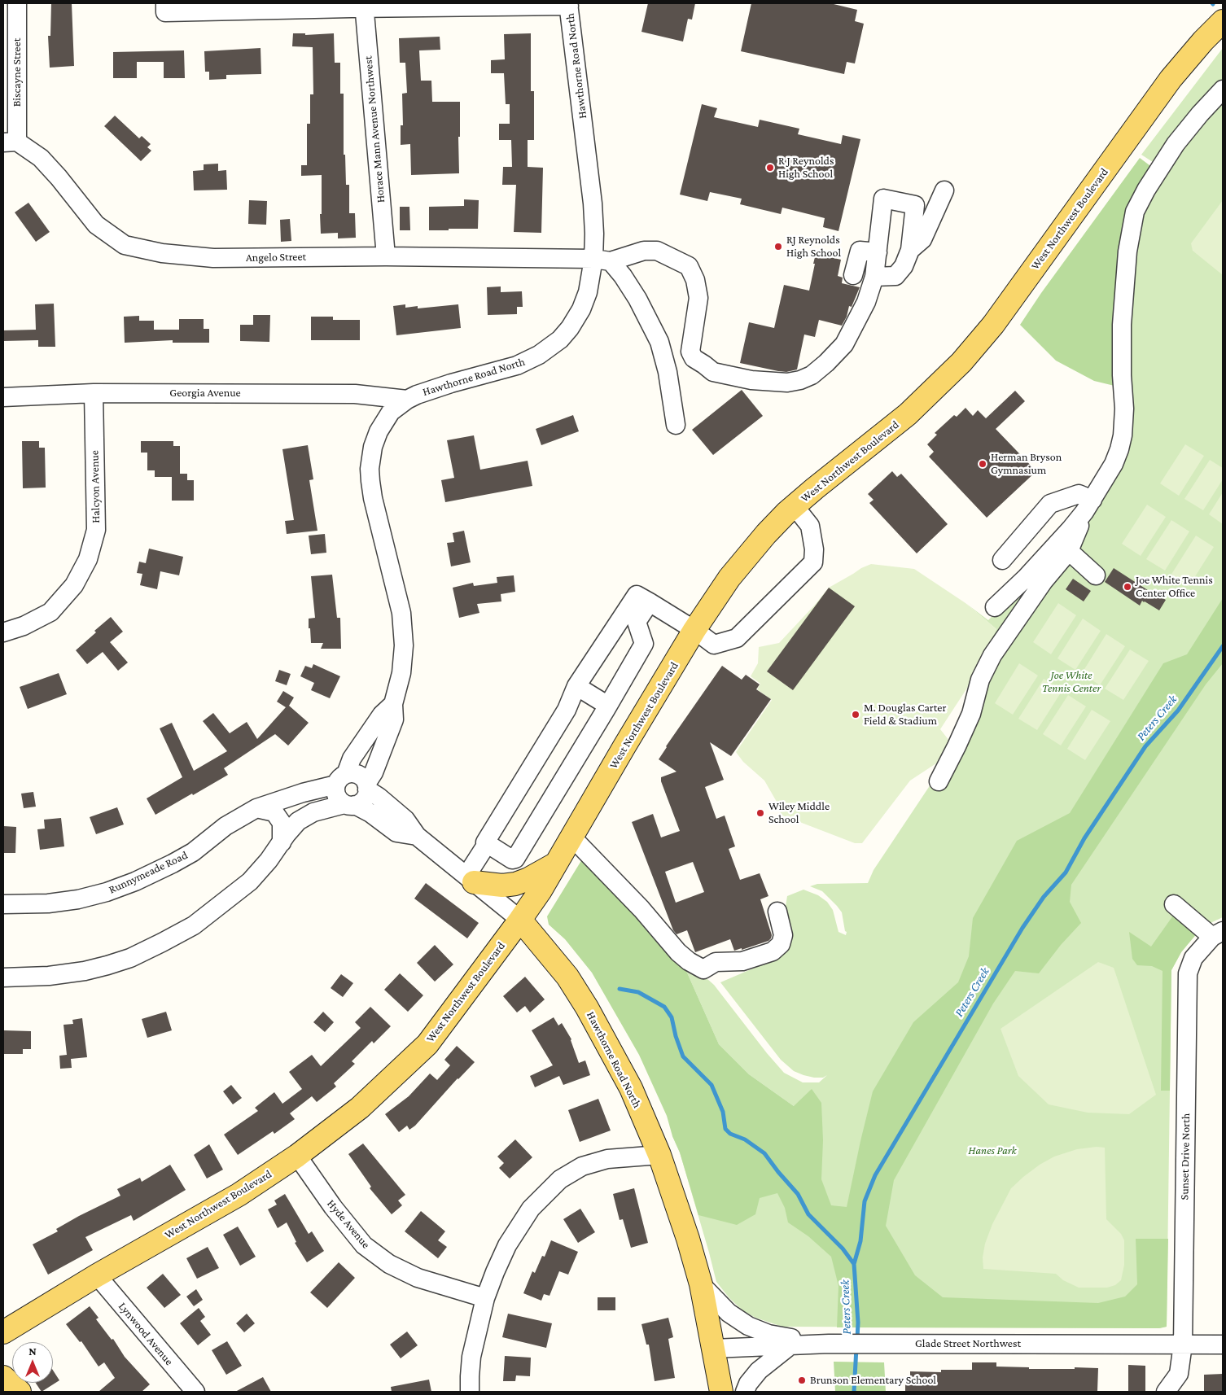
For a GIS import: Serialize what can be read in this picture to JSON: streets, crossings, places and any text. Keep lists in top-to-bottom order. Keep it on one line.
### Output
{"streets":{"main road":["Hawthorne Road North","West Northwest Boulevard"],"street":["Biscayne Street","Horace Mann Avenue Northwest","Angelo Street","Georgia Avenue","Halcyon Avenue","Runnymeade Road","Sunset Drive North","Hyde Avenue","Lynwood Avenue","Glade Street Northwest"]},"crossings":[["Hawthorne Road North","West Northwest Boulevard"],["Hawthorne Road North","Angelo Street"],["Hawthorne Road North","Georgia Avenue"],["Hawthorne Road North","Runnymeade Road"],["Hawthorne Road North","Glade Street Northwest"],["Biscayne Street","Angelo Street"],["Horace Mann Avenue Northwest","Angelo Street"],["West Northwest Boulevard","Hyde Avenue"],["West Northwest Boulevard","Lynwood Avenue"],["Georgia Avenue","Halcyon Avenue"],["Sunset Drive North","Glade Street Northwest"]],"water":["Peters Creek"],"parks":["Joe White Tennis Center","Hanes Park"],"places":["R J Reynolds High School","RJ Reynolds High School","Herman Bryson Gymnasium","Joe White Tennis Center Office","M. Douglas Carter Field & Stadium","Wiley Middle School","Brunson Elementary School"],"north":"top"}
